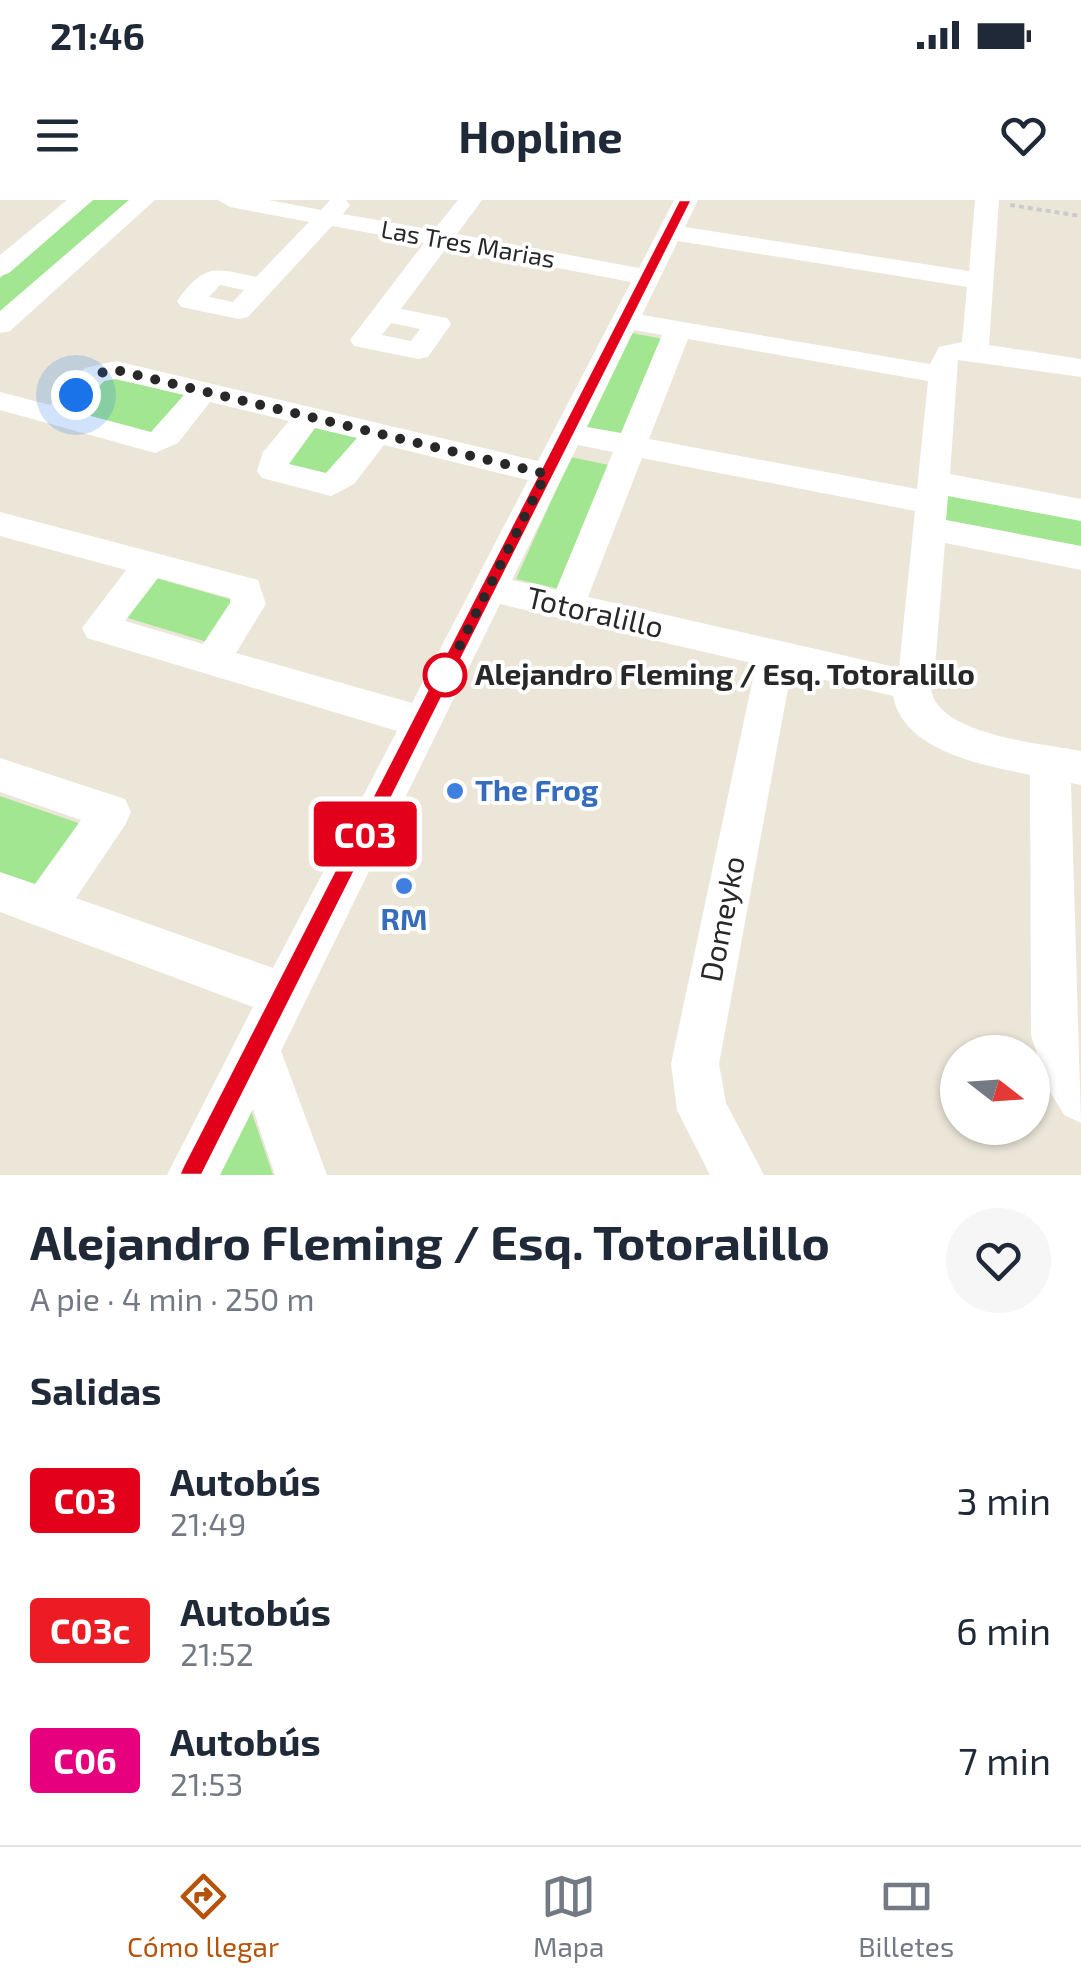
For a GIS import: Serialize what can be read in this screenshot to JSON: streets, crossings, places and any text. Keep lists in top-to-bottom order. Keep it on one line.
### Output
{"streets":{"street":["Las Tres Marias","Totoralillo","Domeyko"]},"crossings":[["Totoralillo","Domeyko"]],"places":["Alejandro Fleming / Esq. Totoralillo","The Frog","RM"],"lines":["bus line C03"],"north":"right","page":{"status":"21:46","header":"Hopline","on_map":"C03","heading":[["Alejandro Fleming / Esq. Totoralillo","A pie · 4 min · 250 m"],"Salidas"],"list":[{"mark":"C03","name":"Autobús","note":"21:49","value":"3 min"},{"mark":"C03c","name":"Autobús","note":"21:52","value":"6 min"},{"mark":"C06","name":"Autobús","note":"21:53","value":"7 min"}],"tabs":["Cómo llegar","Mapa","Billetes"]}}
